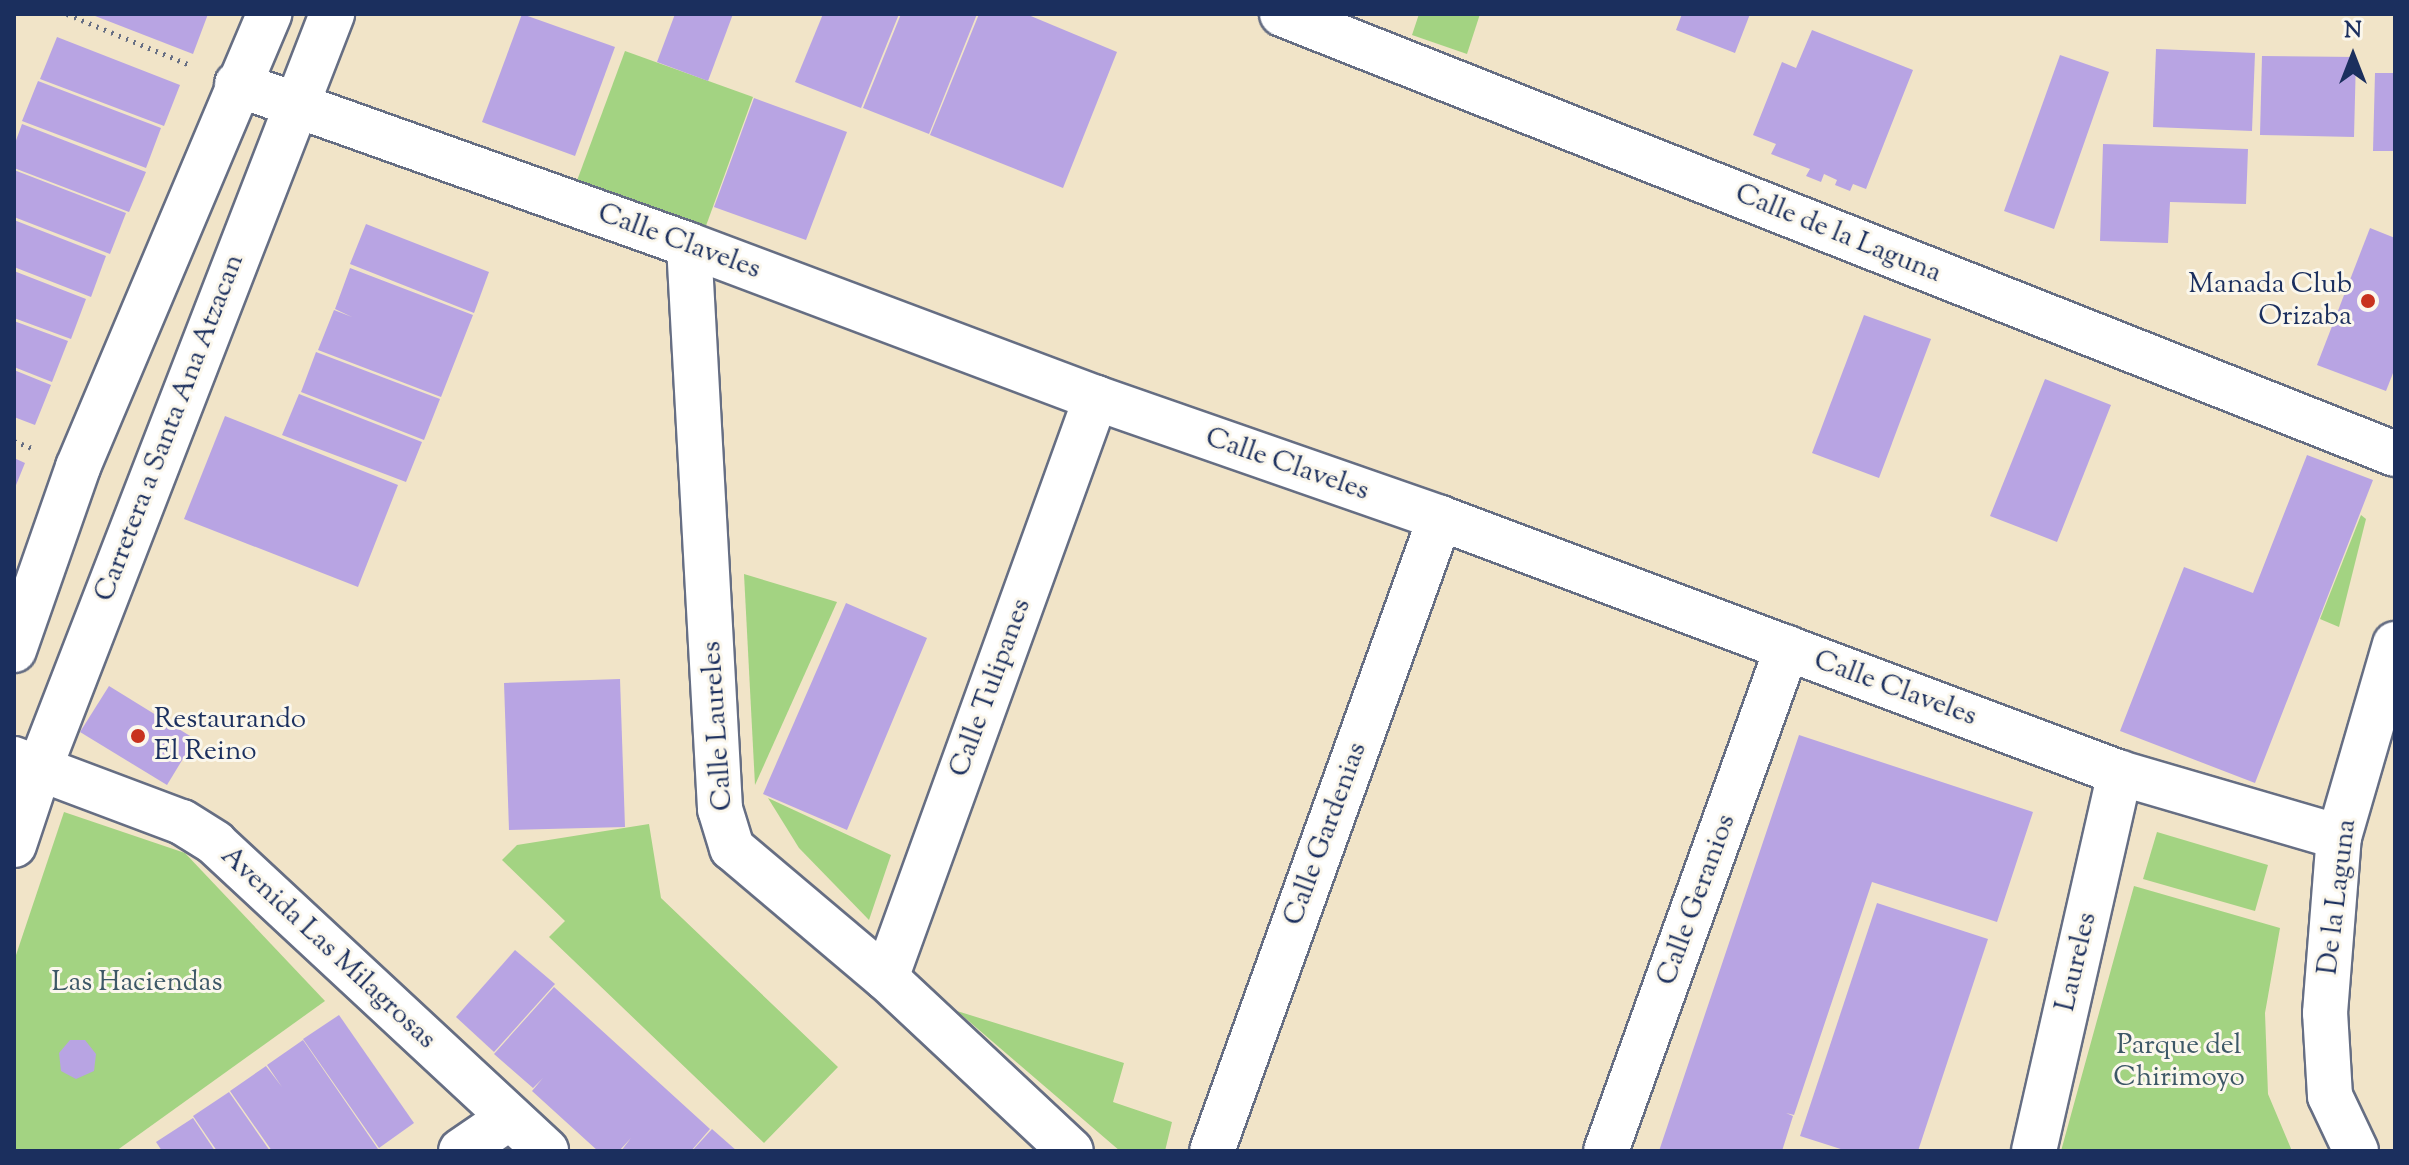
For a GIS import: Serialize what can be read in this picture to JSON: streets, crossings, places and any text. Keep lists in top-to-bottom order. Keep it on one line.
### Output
{"streets":{"street":["Calle de la Laguna","Calle Claveles","Carretera a Santa Ana Atzacan","Calle Tulipanes","Calle Laureles","Calle Gardenias","De la Laguna","Calle Geranios","Avenida Las Milagrosas","Laureles"]},"crossings":[["Calle Claveles","Carretera a Santa Ana Atzacan"],["Calle Claveles","Calle Tulipanes"],["Calle Claveles","Calle Laureles"],["Calle Claveles","Calle Gardenias"],["Calle Claveles","De la Laguna"],["Calle Claveles","Calle Geranios"],["Calle Claveles","Laureles"],["Carretera a Santa Ana Atzacan","Avenida Las Milagrosas"],["Calle Tulipanes","Calle Laureles"]],"parks":["Las Haciendas","Parque del Chirimoyo"],"places":["Manada Club Orizaba","Restaurando El Reino"],"north":"top"}
